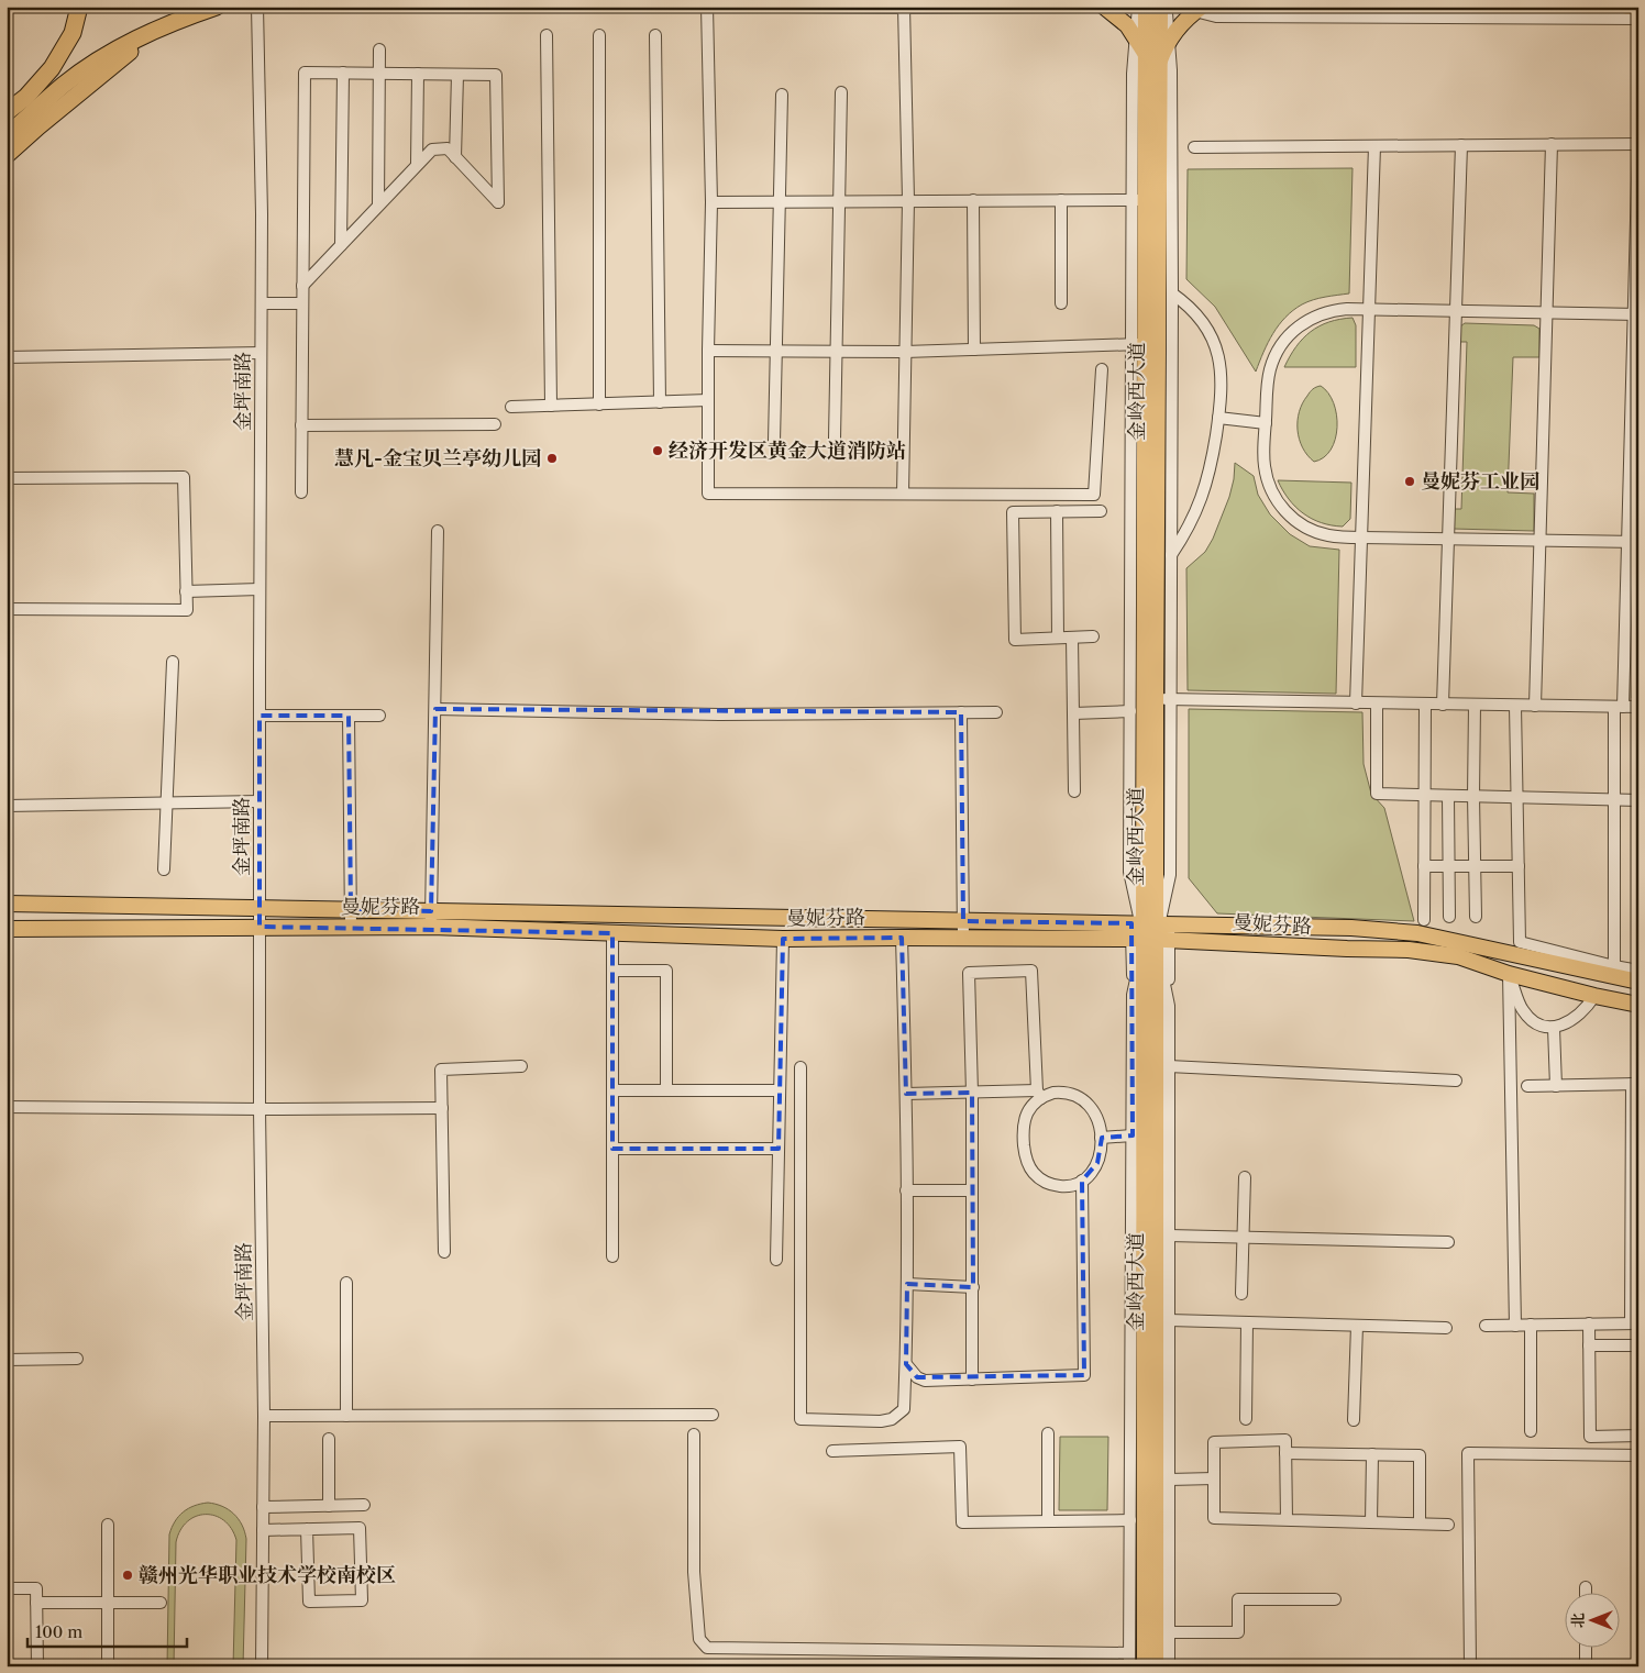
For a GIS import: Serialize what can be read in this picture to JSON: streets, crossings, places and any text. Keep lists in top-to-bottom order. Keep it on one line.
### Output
{"streets":{"main road":["金岭西大道","曼妮芬路"],"street":["金坪南路"]},"crossings":[["金坪南路","曼妮芬路"],["金岭西大道","曼妮芬路"]],"places":["经济开发区黄金大道消防站","慧凡-金宝贝兰亭幼儿园","曼妮芬工业园","赣州光华职业技术学校南校区"],"scale_bar":"100 m","north":"left"}
